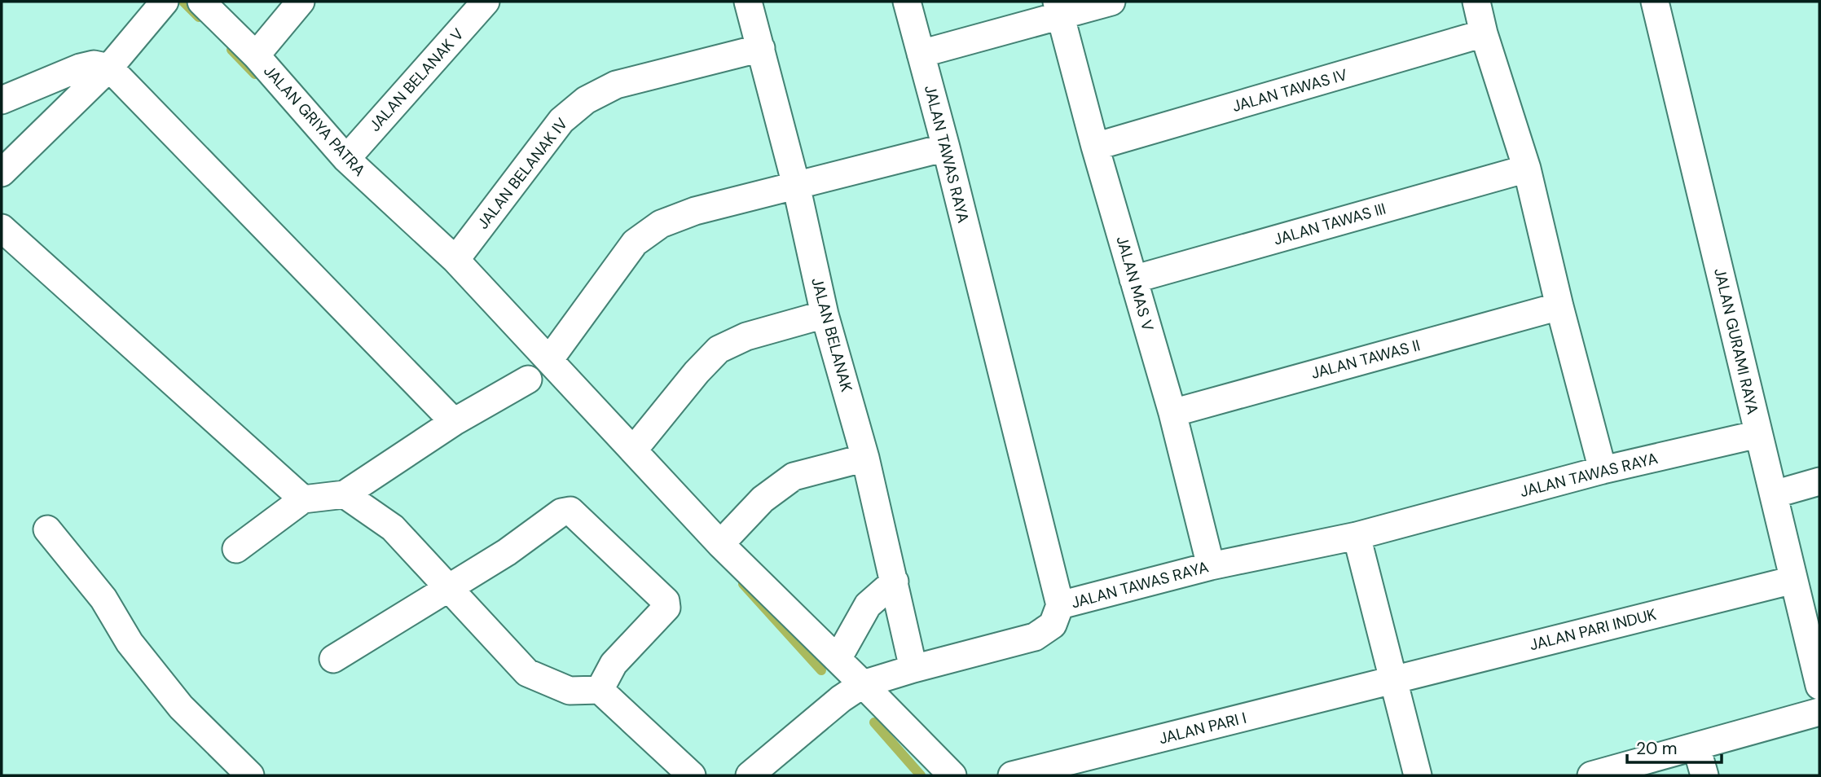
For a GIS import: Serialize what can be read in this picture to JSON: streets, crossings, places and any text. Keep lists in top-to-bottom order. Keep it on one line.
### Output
{"streets":{"street":["JALAN BELANAK V","JALAN TAWAS IV","JALAN GRIYA PATRA","JALAN TAWAS RAYA","JALAN BELANAK IV","JALAN TAWAS III","JALAN MAS V","JALAN BELANAK","JALAN GURAMI RAYA","JALAN TAWAS II","JALAN PARI INDUK","JALAN PARI I"]},"crossings":[["JALAN BELANAK V","JALAN GRIYA PATRA"],["JALAN TAWAS IV","JALAN MAS V"],["JALAN GRIYA PATRA","JALAN BELANAK IV"],["JALAN TAWAS RAYA","JALAN MAS V"],["JALAN TAWAS RAYA","JALAN GURAMI RAYA"],["JALAN BELANAK IV","JALAN BELANAK"],["JALAN TAWAS III","JALAN MAS V"],["JALAN MAS V","JALAN TAWAS II"],["JALAN GURAMI RAYA","JALAN PARI INDUK"],["JALAN PARI INDUK","JALAN PARI I"]],"scale_bar":"20 m"}
